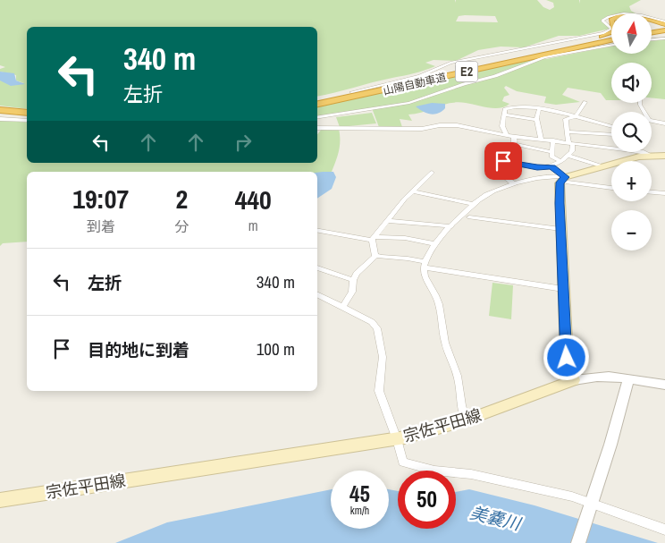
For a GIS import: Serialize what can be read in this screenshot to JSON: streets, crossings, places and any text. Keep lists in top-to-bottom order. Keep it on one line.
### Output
{"streets":{"highway":["E2","山陽自動車道"],"main road":["宗佐平田線"]},"water":["美嚢川"],"north":"top","page":{"map_buttons":["+","−"],"turn":["340 m","左折"],"eta":["19:07","到着","2","分","440","m"],"list":[{"name":"左折","value":"340 m"},{"name":"目的地に到着","value":"100 m"}],"speed":"45 km/h","limit":"50"}}
